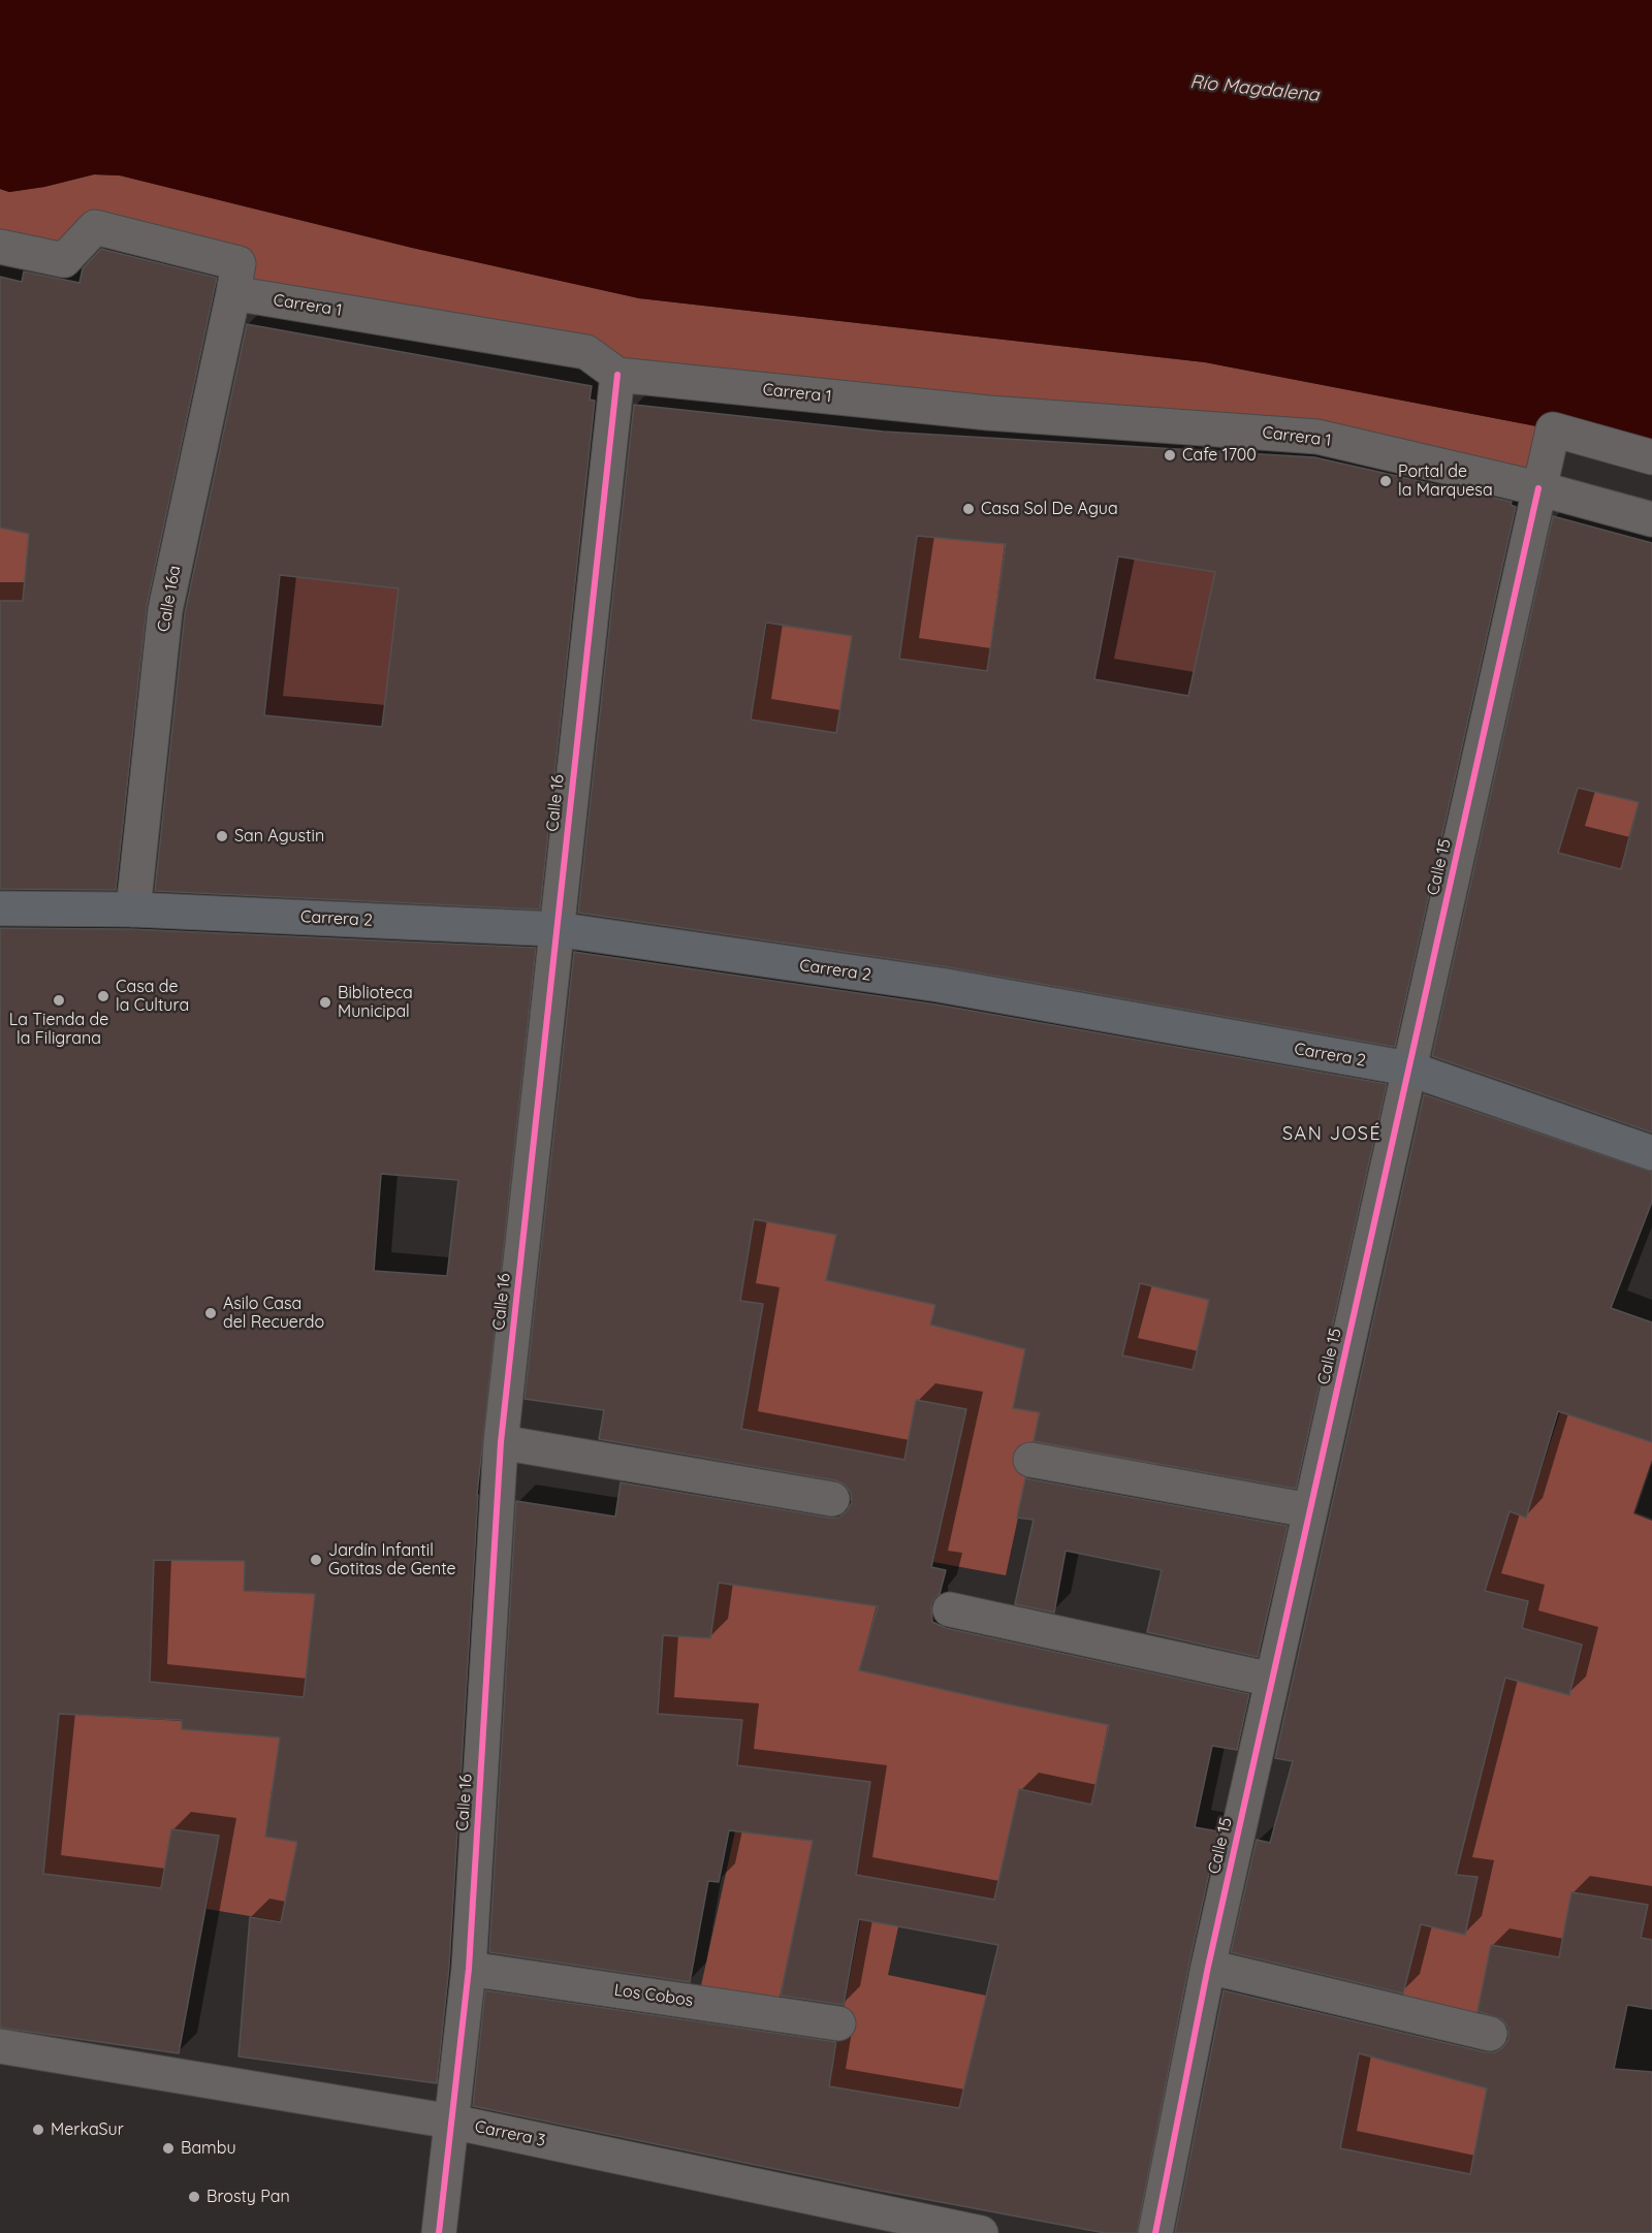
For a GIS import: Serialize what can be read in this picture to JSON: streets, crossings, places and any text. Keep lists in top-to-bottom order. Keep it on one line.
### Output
{"streets":{"main road":["Carrera 2"],"street":["Carrera 1","Calle 16a","Calle 16","Calle 15","Los Cobos","Carrera 3"]},"crossings":[["Carrera 1","Calle 16a"],["Carrera 1","Calle 16"],["Carrera 1","Calle 15"],["Calle 16a","Carrera 2"],["Calle 16","Carrera 2"],["Calle 16","Los Cobos"],["Calle 16","Carrera 3"],["Calle 15","Carrera 2"]],"districts":["SAN JOSÉ"],"water":["Río Magdalena"],"places":["Cafe 1700","Portal de la Marquesa","Casa Sol De Agua","San Agustin","Casa de la Cultura","La Tienda de la Filigrana","Biblioteca Municipal","Asilo Casa del Recuerdo","Jardín Infantil Gotitas de Gente","MerkaSur","Bambu","Brosty Pan"]}
